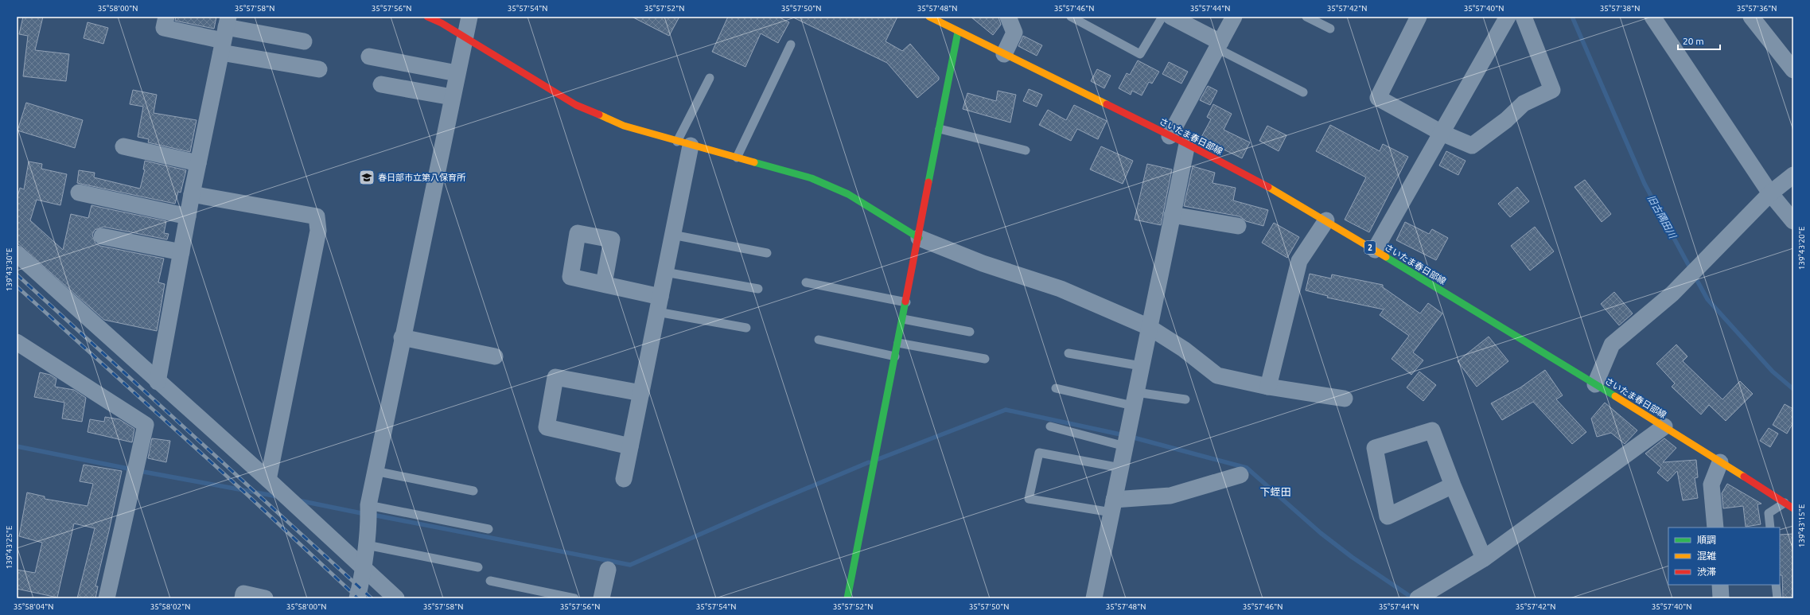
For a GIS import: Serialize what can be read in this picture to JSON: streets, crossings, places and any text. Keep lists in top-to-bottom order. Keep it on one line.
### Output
{"streets":{"street":["さいたま春日部線","2"]},"districts":["下蛭田"],"water":["旧古隅田川"],"places":{"school or university":["春日部市立第八保育所"]},"legend":["順調","混雑","渋滞"],"scale_bar":"20 m","coordinates":["35°58'00\"N","35°57'58\"N","35°57'56\"N","35°57'54\"N","35°57'52\"N","35°57'50\"N","35°57'48\"N","35°57'46\"N","35°57'44\"N","35°57'42\"N","35°57'40\"N","35°57'38\"N","35°57'36\"N","139°43'20\"E","139°43'30\"E","139°43'15\"E","139°43'25\"E","35°58'04\"N","35°58'02\"N"]}
